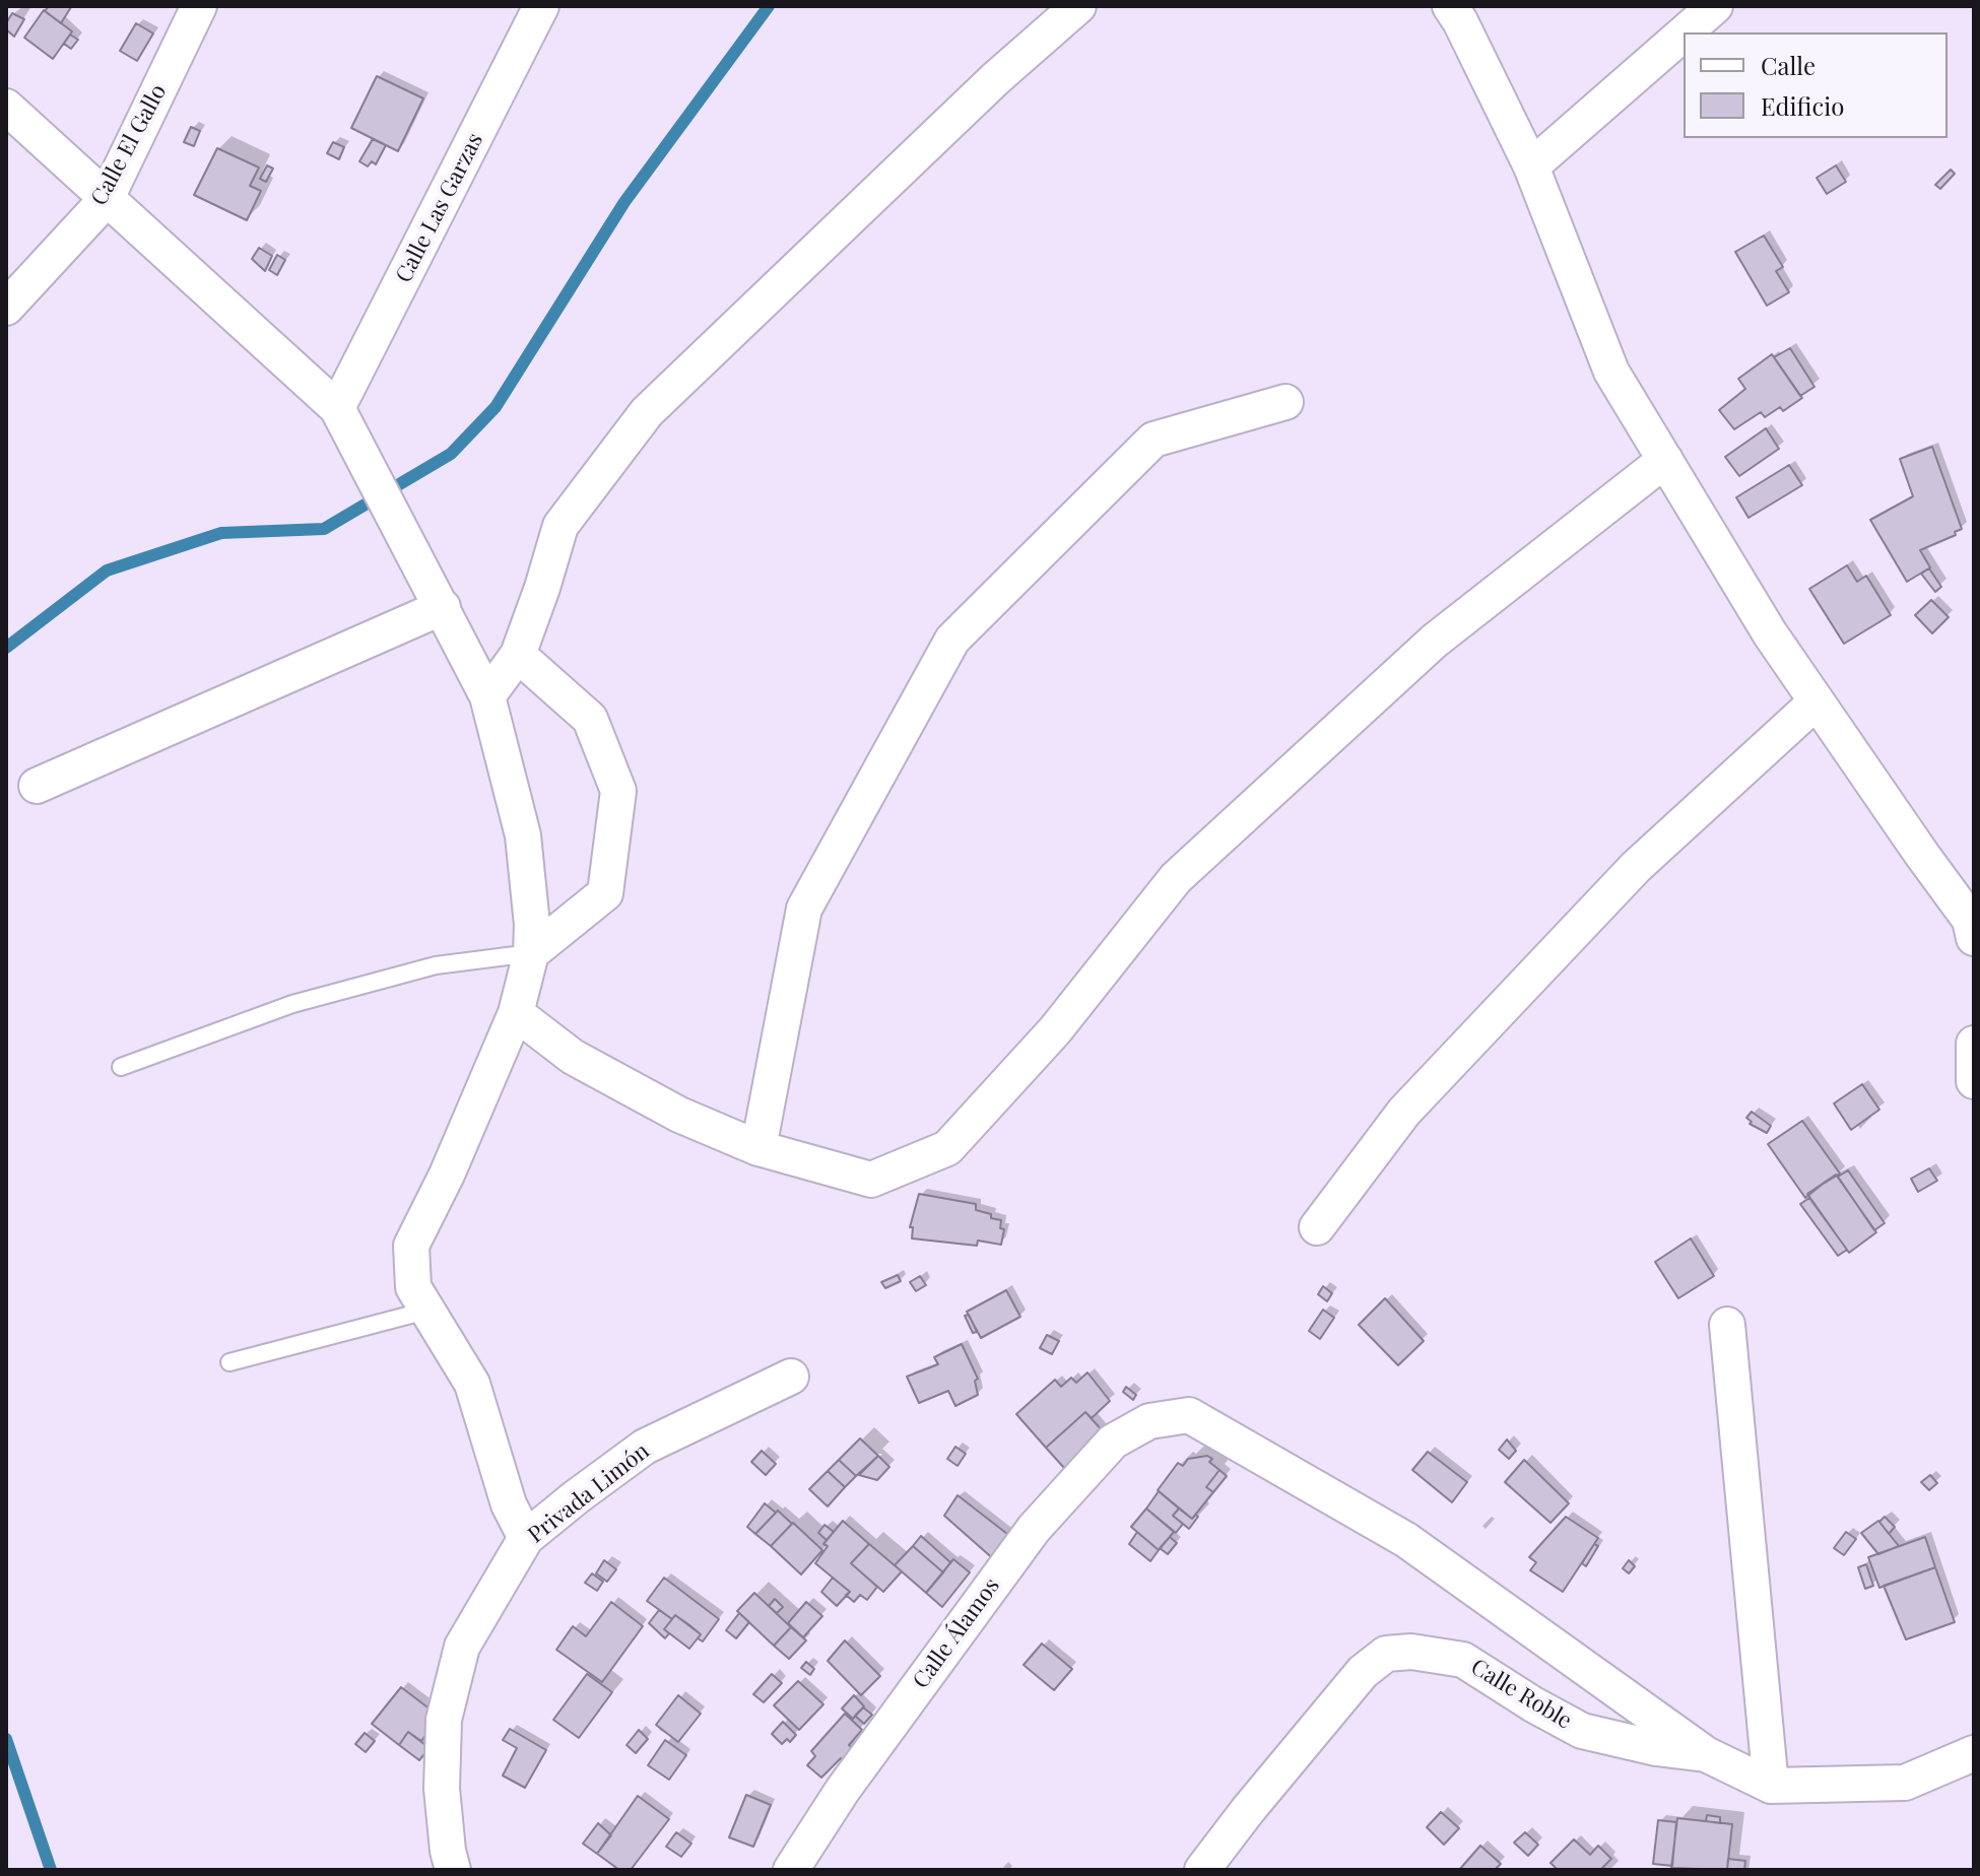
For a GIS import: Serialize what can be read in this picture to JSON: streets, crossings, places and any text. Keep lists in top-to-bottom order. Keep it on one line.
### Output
{"streets":{"street":["Calle El Gallo","Calle Las Garzas","Privada Limón","Calle Álamos","Calle Roble"]},"crossings":[["Calle Álamos","Calle Roble"]],"legend":["Calle","Edificio"]}
